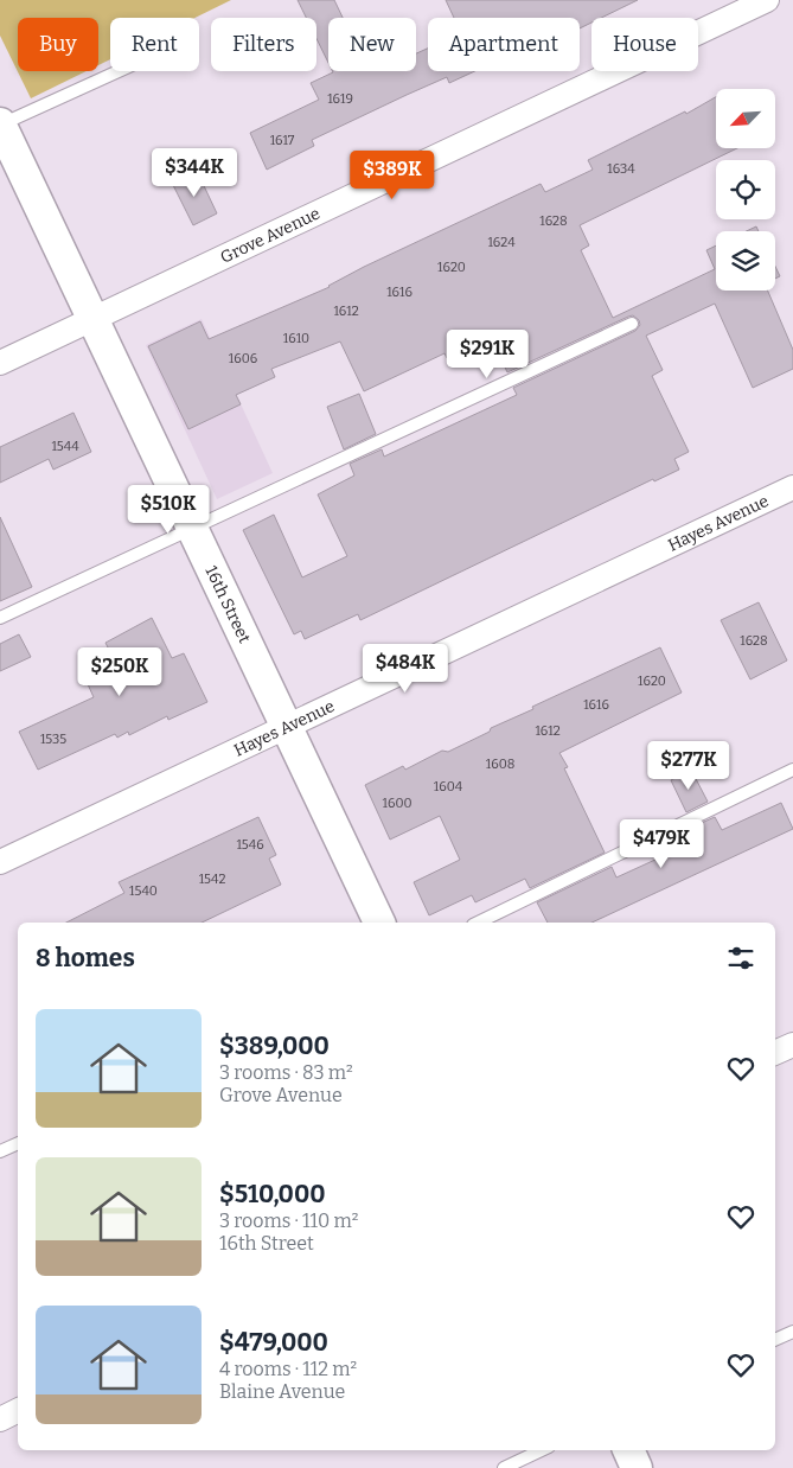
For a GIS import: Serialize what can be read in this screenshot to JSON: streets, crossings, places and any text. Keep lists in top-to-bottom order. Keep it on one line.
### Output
{"streets":{"street":["Grove Avenue","Hayes Avenue","16th Street"]},"crossings":[["Grove Avenue","16th Street"],["Hayes Avenue","16th Street"]],"house_numbers":["1619","1617","1634","1628","1624","1620","1616","1612","1610","1606","1544","1628","1620","1616","1612","1535","1608","1604","1600","1546","1542","1540"],"north":"bottom left","page":{"chip":["Buy","Rent","Filters","New","Apartment","House"],"price":["$344K","$389K","$291K","$510K","$484K","$250K","$277K","$479K"],"heading":"8 homes","list":[{"name":"$389,000","note":"3 rooms · 83 m² · Grove Avenue"},{"name":"$510,000","note":"3 rooms · 110 m² · 16th Street"},{"name":"$479,000","note":"4 rooms · 112 m² · Blaine Avenue"}]}}
